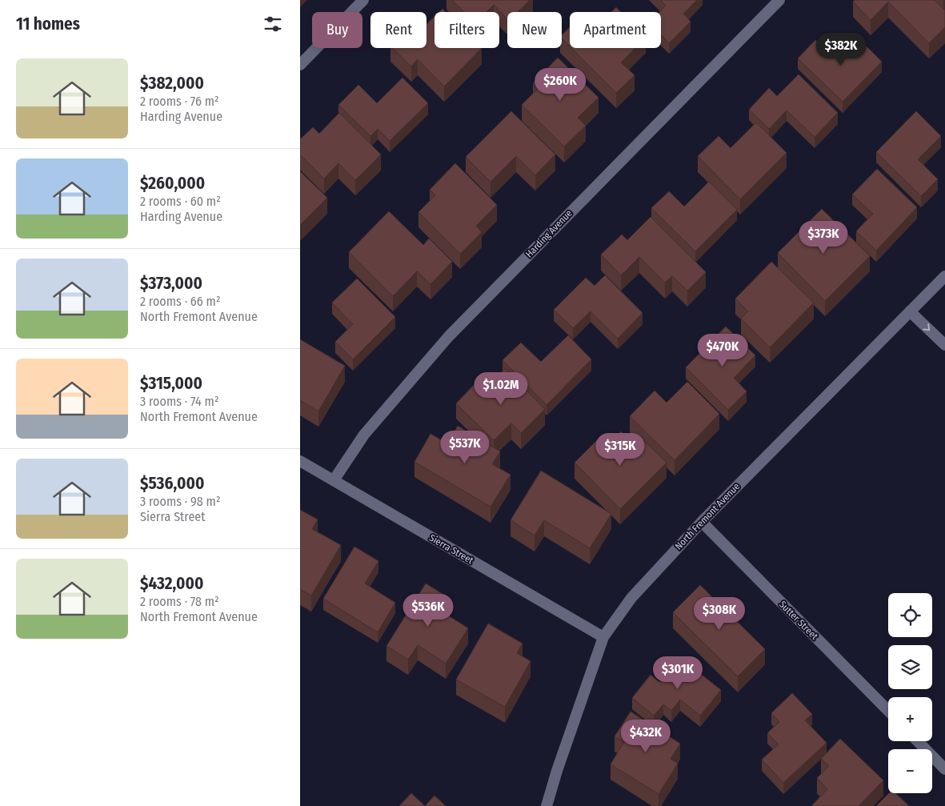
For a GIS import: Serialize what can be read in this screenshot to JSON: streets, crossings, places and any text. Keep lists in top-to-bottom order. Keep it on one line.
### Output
{"streets":{"street":["Harding Avenue","North Fremont Avenue","Sierra Street","Sutter Street"]},"crossings":[["Harding Avenue","Sierra Street"],["North Fremont Avenue","Sierra Street"],["North Fremont Avenue","Sutter Street"]],"page":{"heading":"11 homes","chip":["Buy","Rent","Filters","New","Apartment"],"price":["$382K","$260K","$373K","$470K","$1.02M","$537K","$315K","$536K","$308K","$301K","$432K"],"list":[{"name":"$382,000","note":"2 rooms · 76 m² · Harding Avenue"},{"name":"$260,000","note":"2 rooms · 60 m² · Harding Avenue"},{"name":"$373,000","note":"2 rooms · 66 m² · North Fremont Avenue"},{"name":"$315,000","note":"3 rooms · 74 m² · North Fremont Avenue"},{"name":"$536,000","note":"3 rooms · 98 m² · Sierra Street"},{"name":"$432,000","note":"2 rooms · 78 m² · North Fremont Avenue"}],"map_buttons":["+","−"]}}
